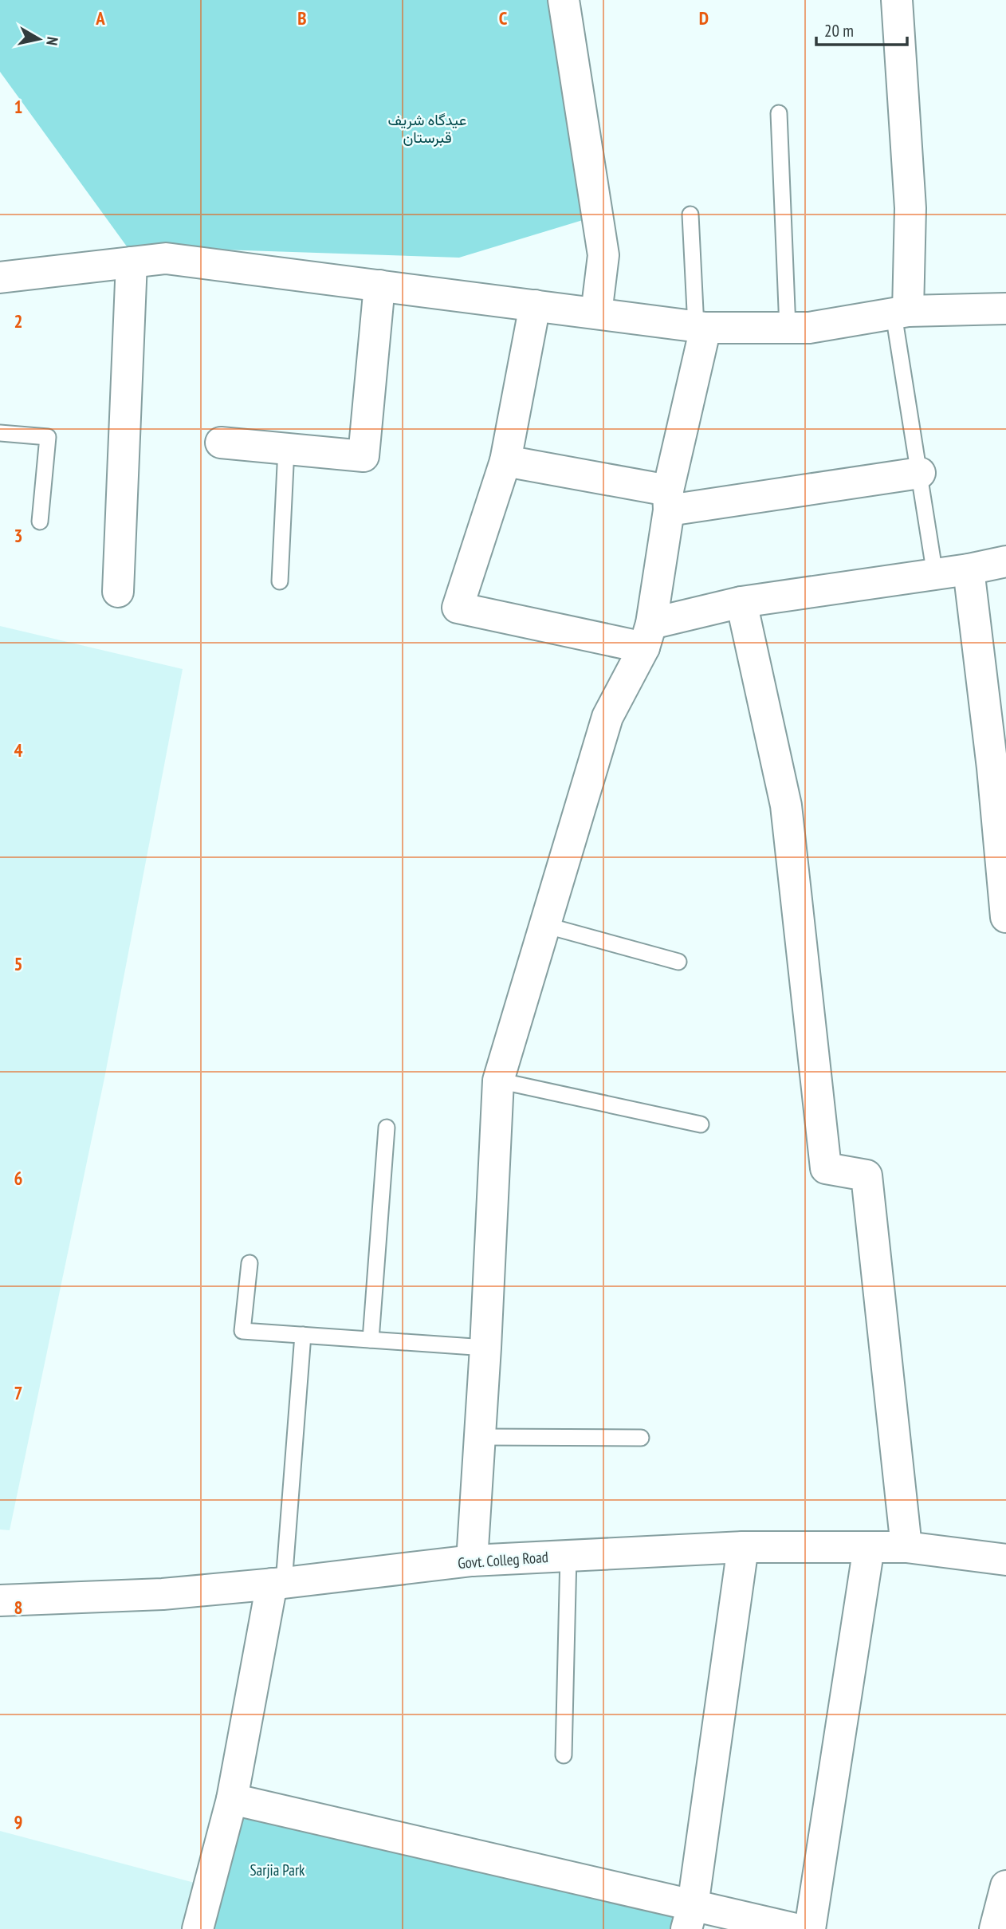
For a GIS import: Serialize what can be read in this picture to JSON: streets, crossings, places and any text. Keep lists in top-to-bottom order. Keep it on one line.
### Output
{"streets":{"street":["Govt. Colleg Road"]},"parks":["عیدگاہ شریف قبرستان","Sarjia Park"],"scale_bar":"20 m","north":"right","grid":{"columns":["A","B","C","D"],"rows":["1","2","3","4","5","6","7","8","9"]}}
